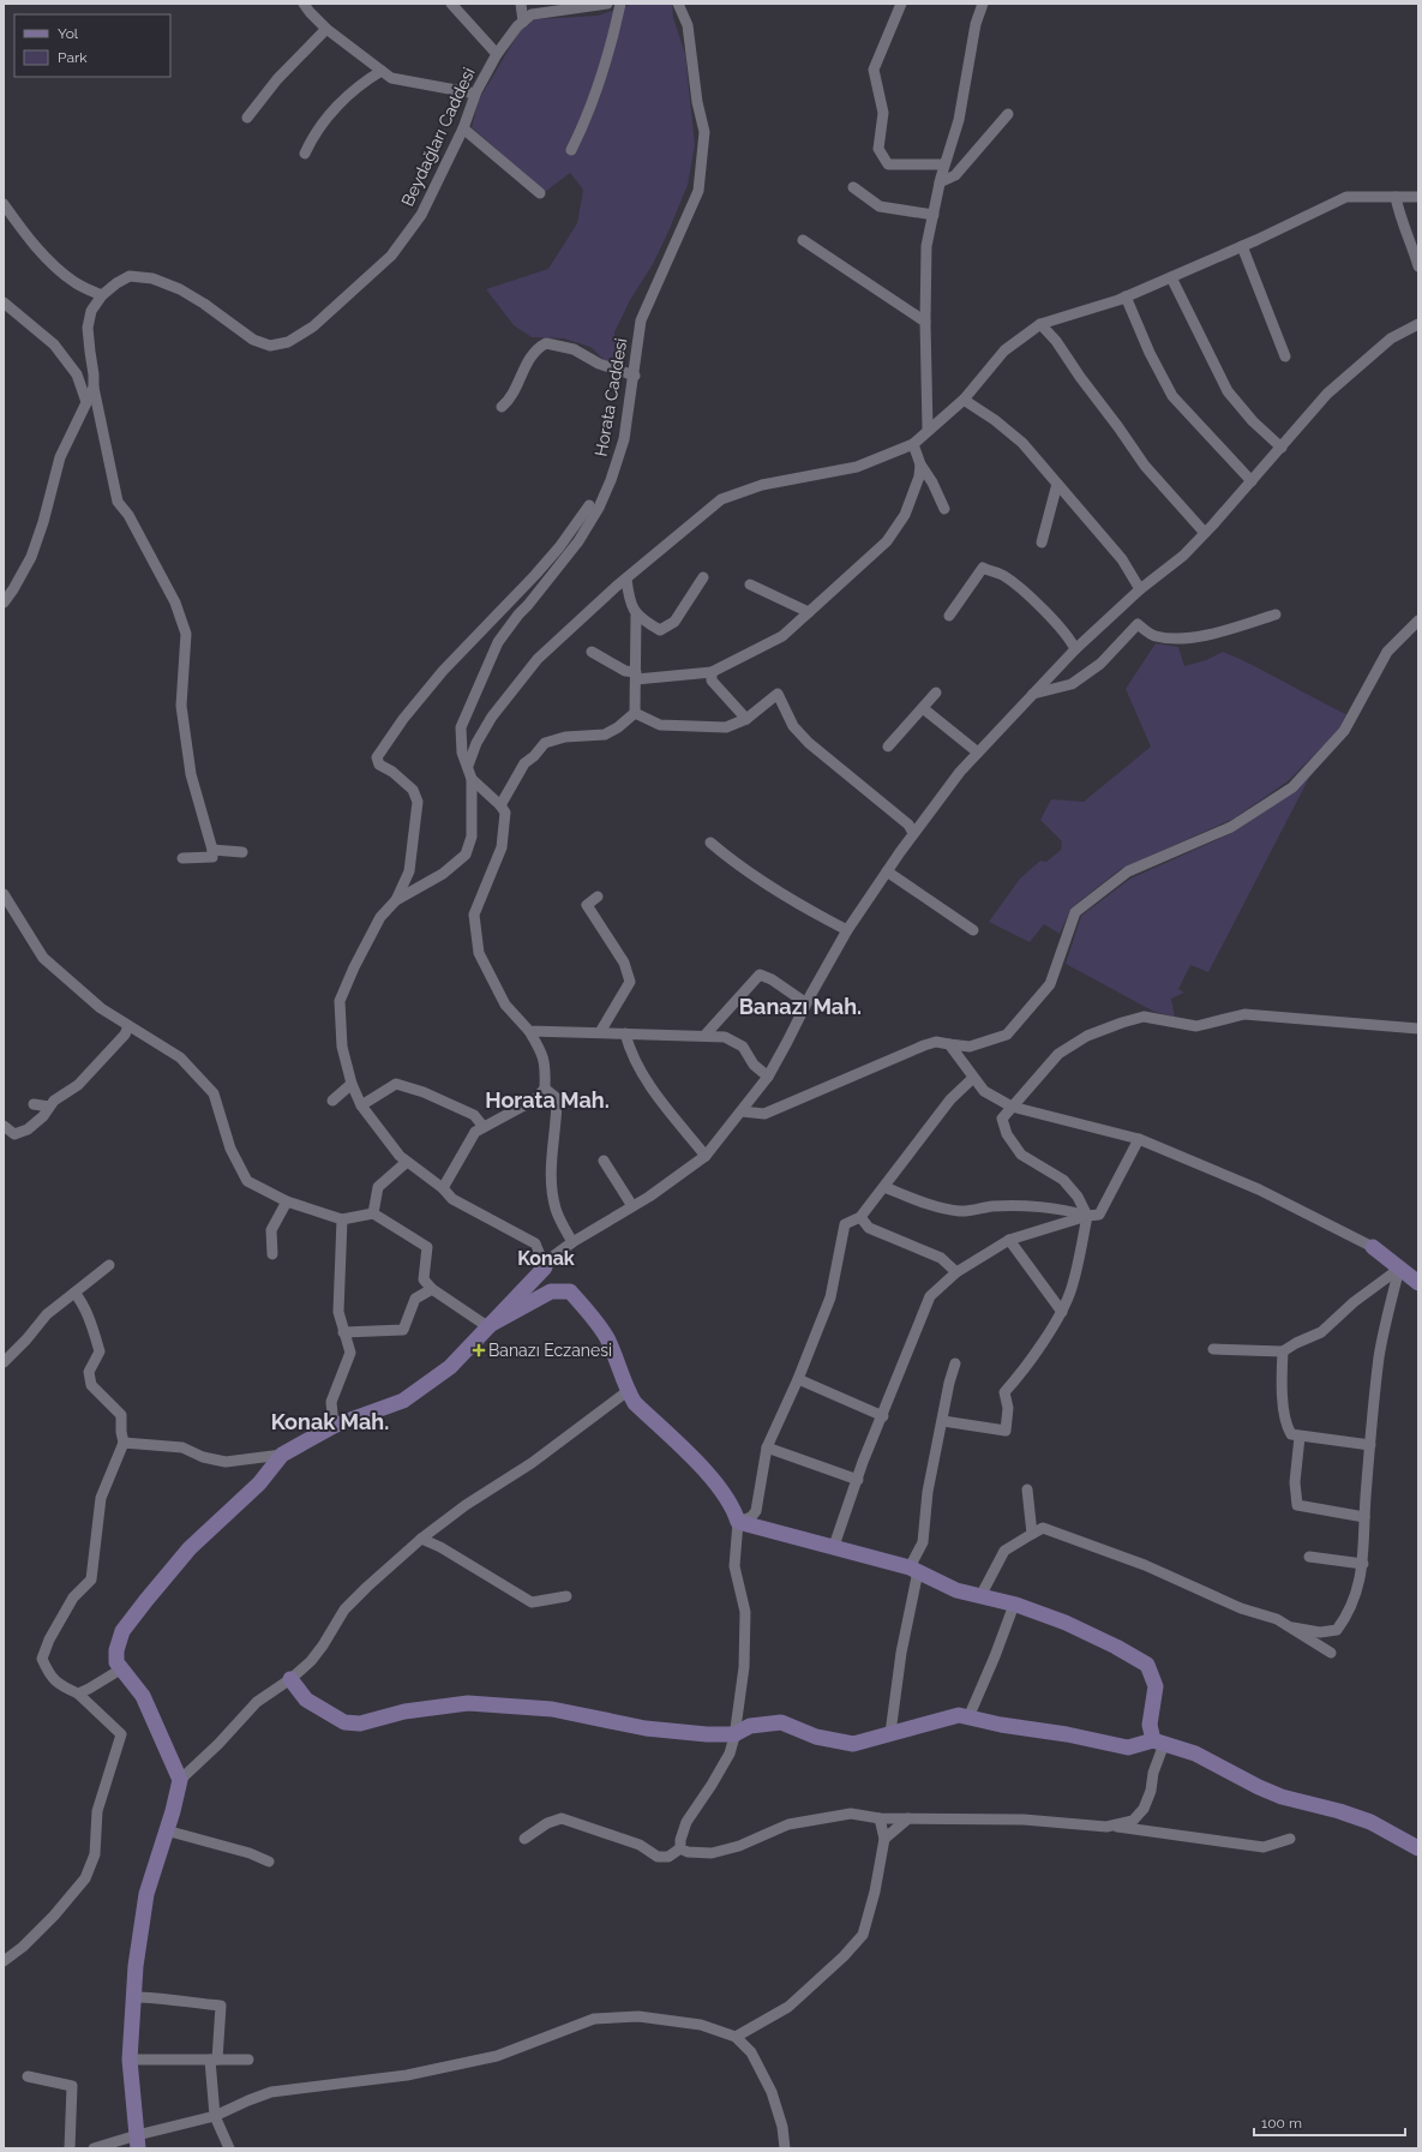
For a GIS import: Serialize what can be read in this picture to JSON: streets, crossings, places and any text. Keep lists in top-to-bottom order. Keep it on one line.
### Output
{"streets":{"street":["Beydağları Caddesi","Horata Caddesi"]},"districts":["Banazı Mah.","Horata Mah.","Konak","Konak Mah."],"places":{"health":["Banazı Eczanesi"]},"legend":["Yol","Park"],"scale_bar":"100 m"}
